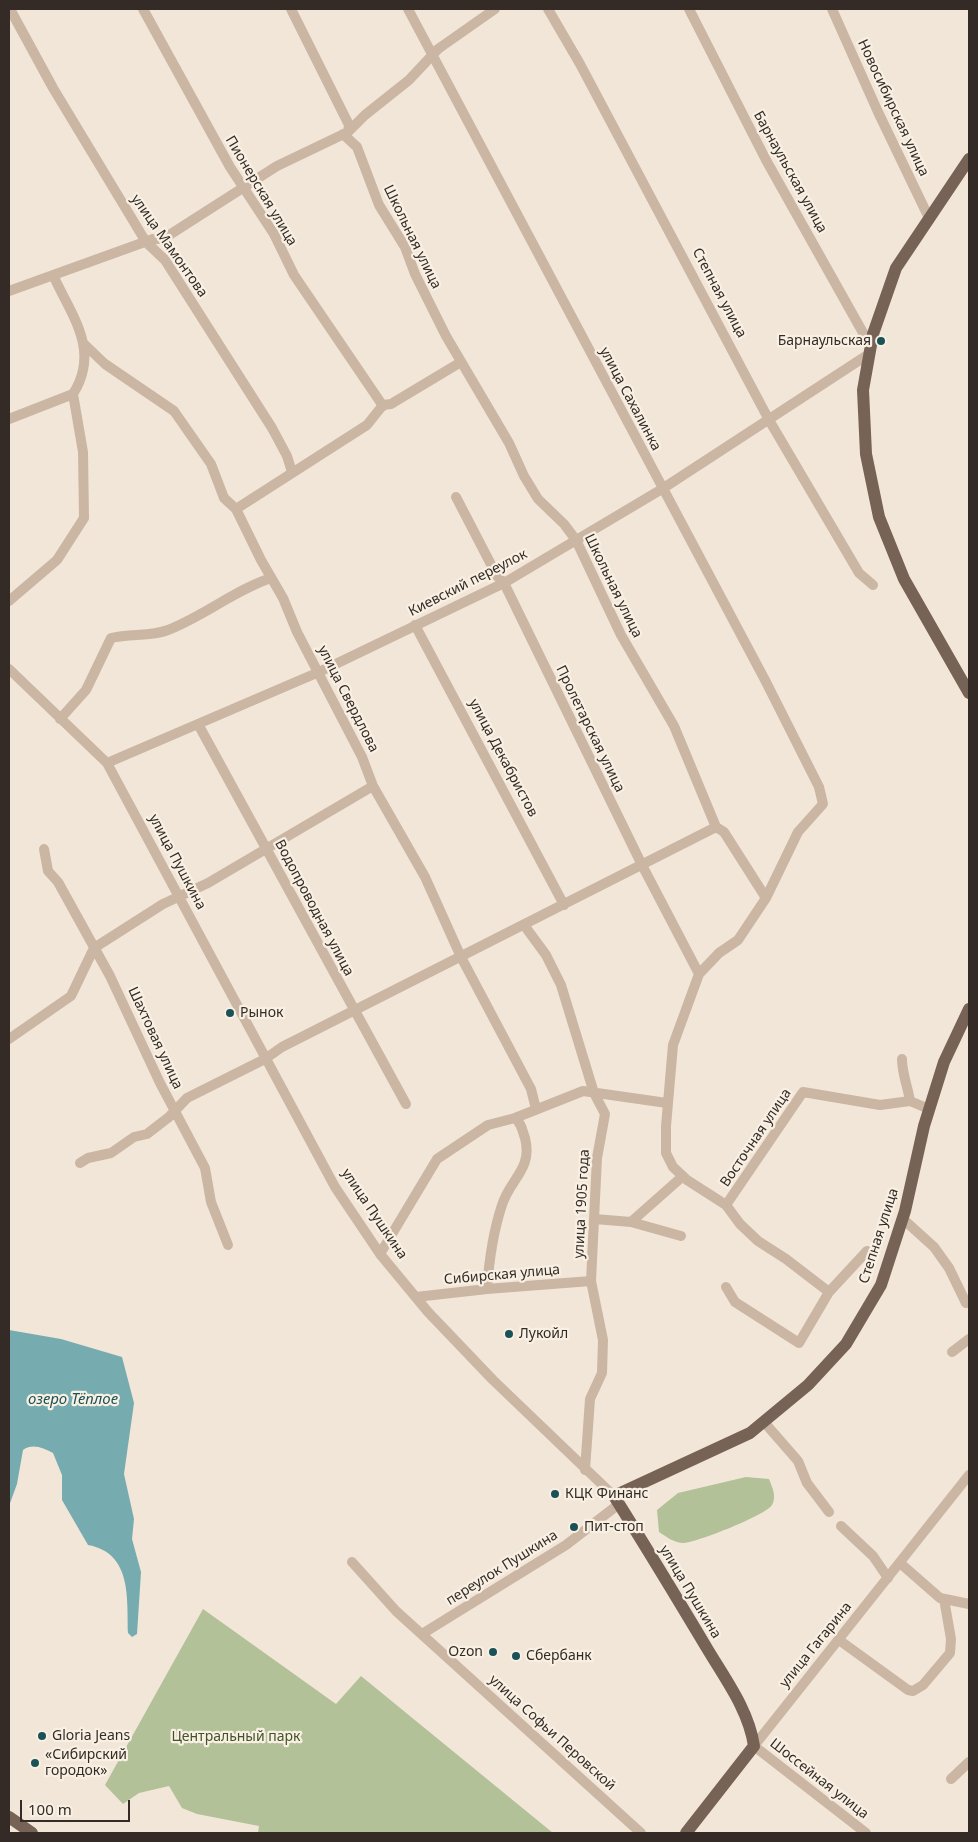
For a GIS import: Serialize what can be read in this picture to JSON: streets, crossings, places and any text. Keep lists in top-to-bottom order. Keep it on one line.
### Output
{"streets":{"main road":["Степная улица","улица Пушкина","улица Гагарина"],"street":["Новосибирская улица","Барнаульская улица","Пионерская улица","Школьная улица","улица Мамонтова","улица Сахалинка","Киевский переулок","улица Свердлова","Пролетарская улица","улица Декабристов","Водопроводная улица","Шахтовая улица","Восточная улица","улица 1905 года","Сибирская улица","переулок Пушкина","улица Софьи Перовской","Шоссейная улица"]},"crossings":[["Барнаульская улица","Киевский переулок"],["Школьная улица","улица Сахалинка"],["Школьная улица","Киевский переулок"],["Степная улица","Киевский переулок"],["Степная улица","улица Пушкина"],["Степная улица","переулок Пушкина"],["улица Сахалинка","Киевский переулок"],["Киевский переулок","улица Свердлова"],["Киевский переулок","Пролетарская улица"],["Киевский переулок","улица Декабристов"],["Киевский переулок","улица Пушкина"],["Киевский переулок","Водопроводная улица"],["улица Пушкина","улица 1905 года"],["улица Пушкина","Сибирская улица"],["улица Пушкина","переулок Пушкина"],["улица Пушкина","улица Гагарина"],["улица Пушкина","Шоссейная улица"],["улица 1905 года","Сибирская улица"],["переулок Пушкина","улица Софьи Перовской"],["улица Гагарина","Шоссейная улица"]],"water":["озеро Тёплое"],"parks":["Центральный парк"],"places":["Барнаульская","Рынок","Лукойл","КЦК Финанс","Пит-стоп","Ozon","Сбербанк","Gloria Jeans","«Сибирский городок»"],"scale_bar":"100 m"}
